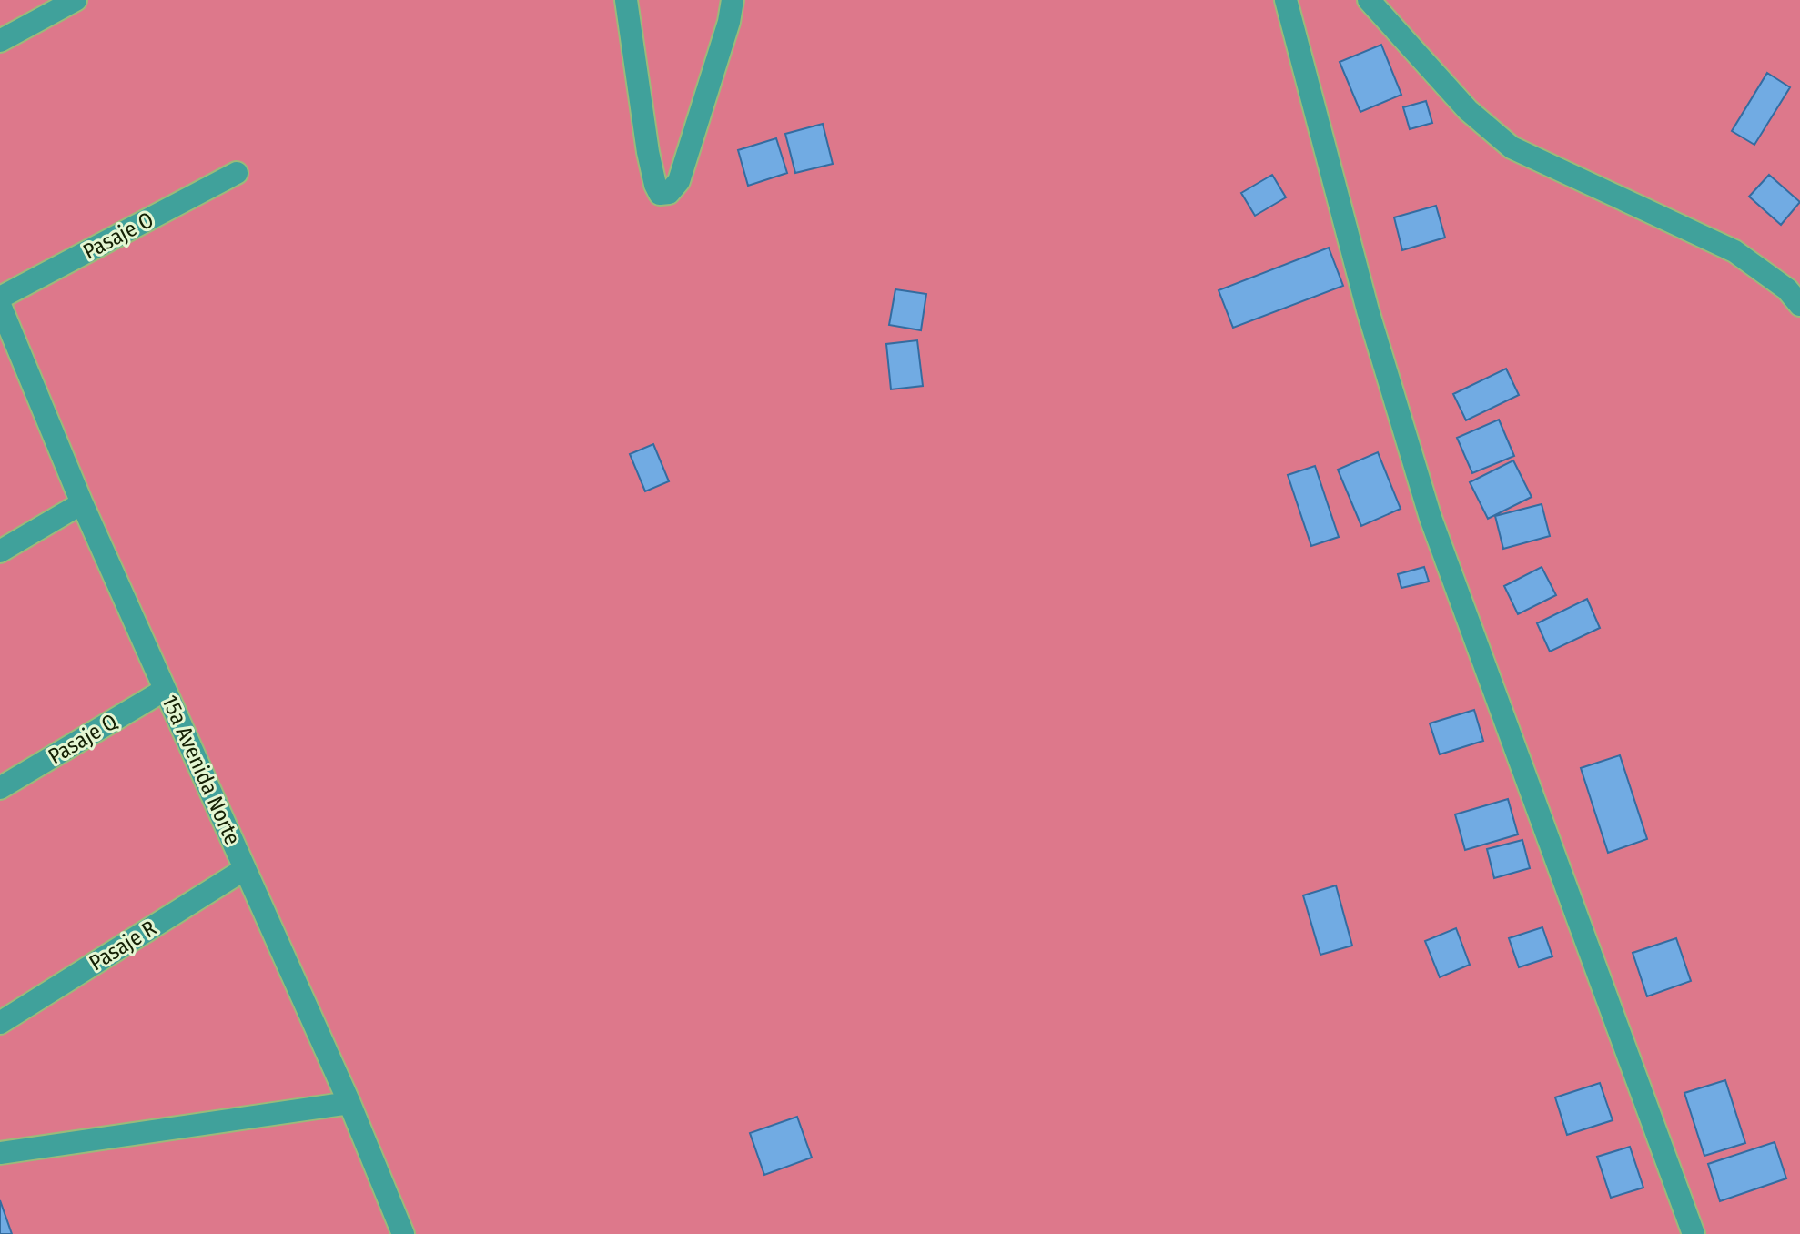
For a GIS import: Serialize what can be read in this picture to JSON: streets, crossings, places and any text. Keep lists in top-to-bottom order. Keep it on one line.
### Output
{"streets":{"street":["Pasaje O","Pasaje Q","15a Avenida Norte","Pasaje R"]},"crossings":[["Pasaje Q","15a Avenida Norte"],["15a Avenida Norte","Pasaje R"]]}
